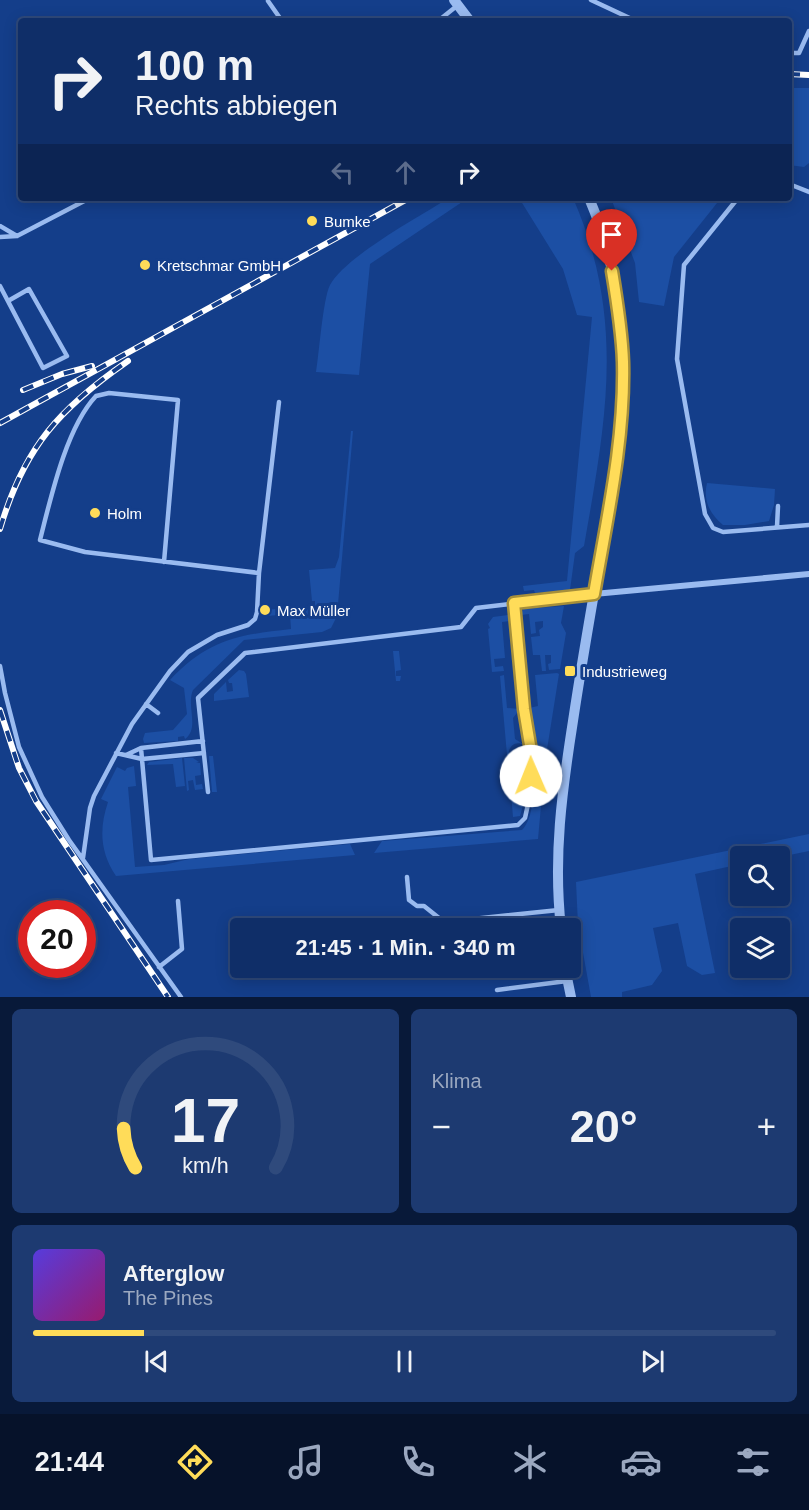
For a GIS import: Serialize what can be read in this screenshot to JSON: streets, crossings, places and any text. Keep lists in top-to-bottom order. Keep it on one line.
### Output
{"places":{"other":["Bumke","Kretschmar GmbH","Holm","Max Müller"],"transit":["Industrieweg"]},"page":{"turn":["100 m","Rechts abbiegen"],"limit":"20","trip":"21:45 · 1 Min. · 340 m","tile":"Klima","heat":["−","20°","+"],"song":["Afterglow","The Pines"],"tabs":"21:44","gauge":["17","km/h"]}}
